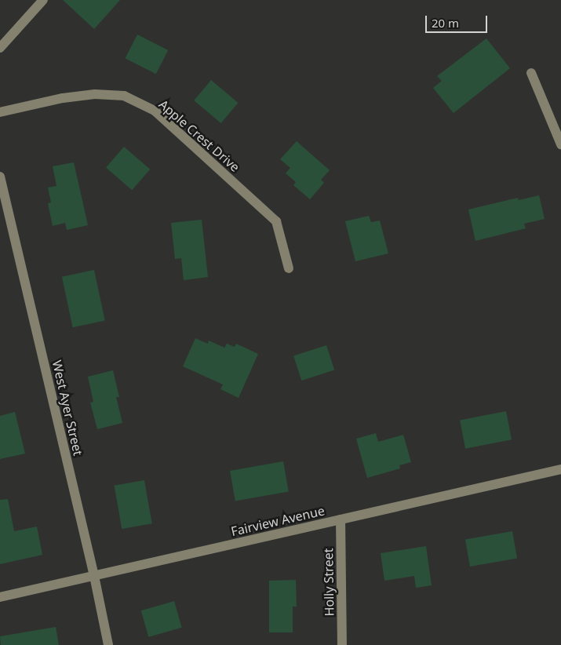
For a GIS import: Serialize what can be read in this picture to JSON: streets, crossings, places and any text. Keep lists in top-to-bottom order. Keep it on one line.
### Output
{"streets":{"street":["Apple Crest Drive","West Ayer Street","Fairview Avenue","Holly Street"]},"crossings":[["West Ayer Street","Fairview Avenue"],["Fairview Avenue","Holly Street"]],"scale_bar":"20 m"}
